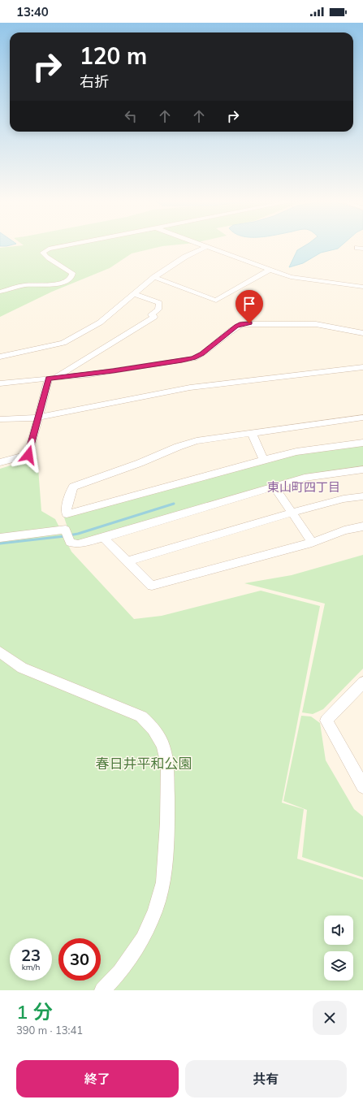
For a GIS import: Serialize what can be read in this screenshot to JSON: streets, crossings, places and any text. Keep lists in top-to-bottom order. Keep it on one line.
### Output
{"districts":["東山町四丁目"],"parks":["春日井平和公園"],"page":{"status":"13:40","turn":["120 m","右折"],"speed":"23 km/h","limit":"30","heading":["1 分","390 m · 13:41"],"buttons":["終了","共有"]}}
